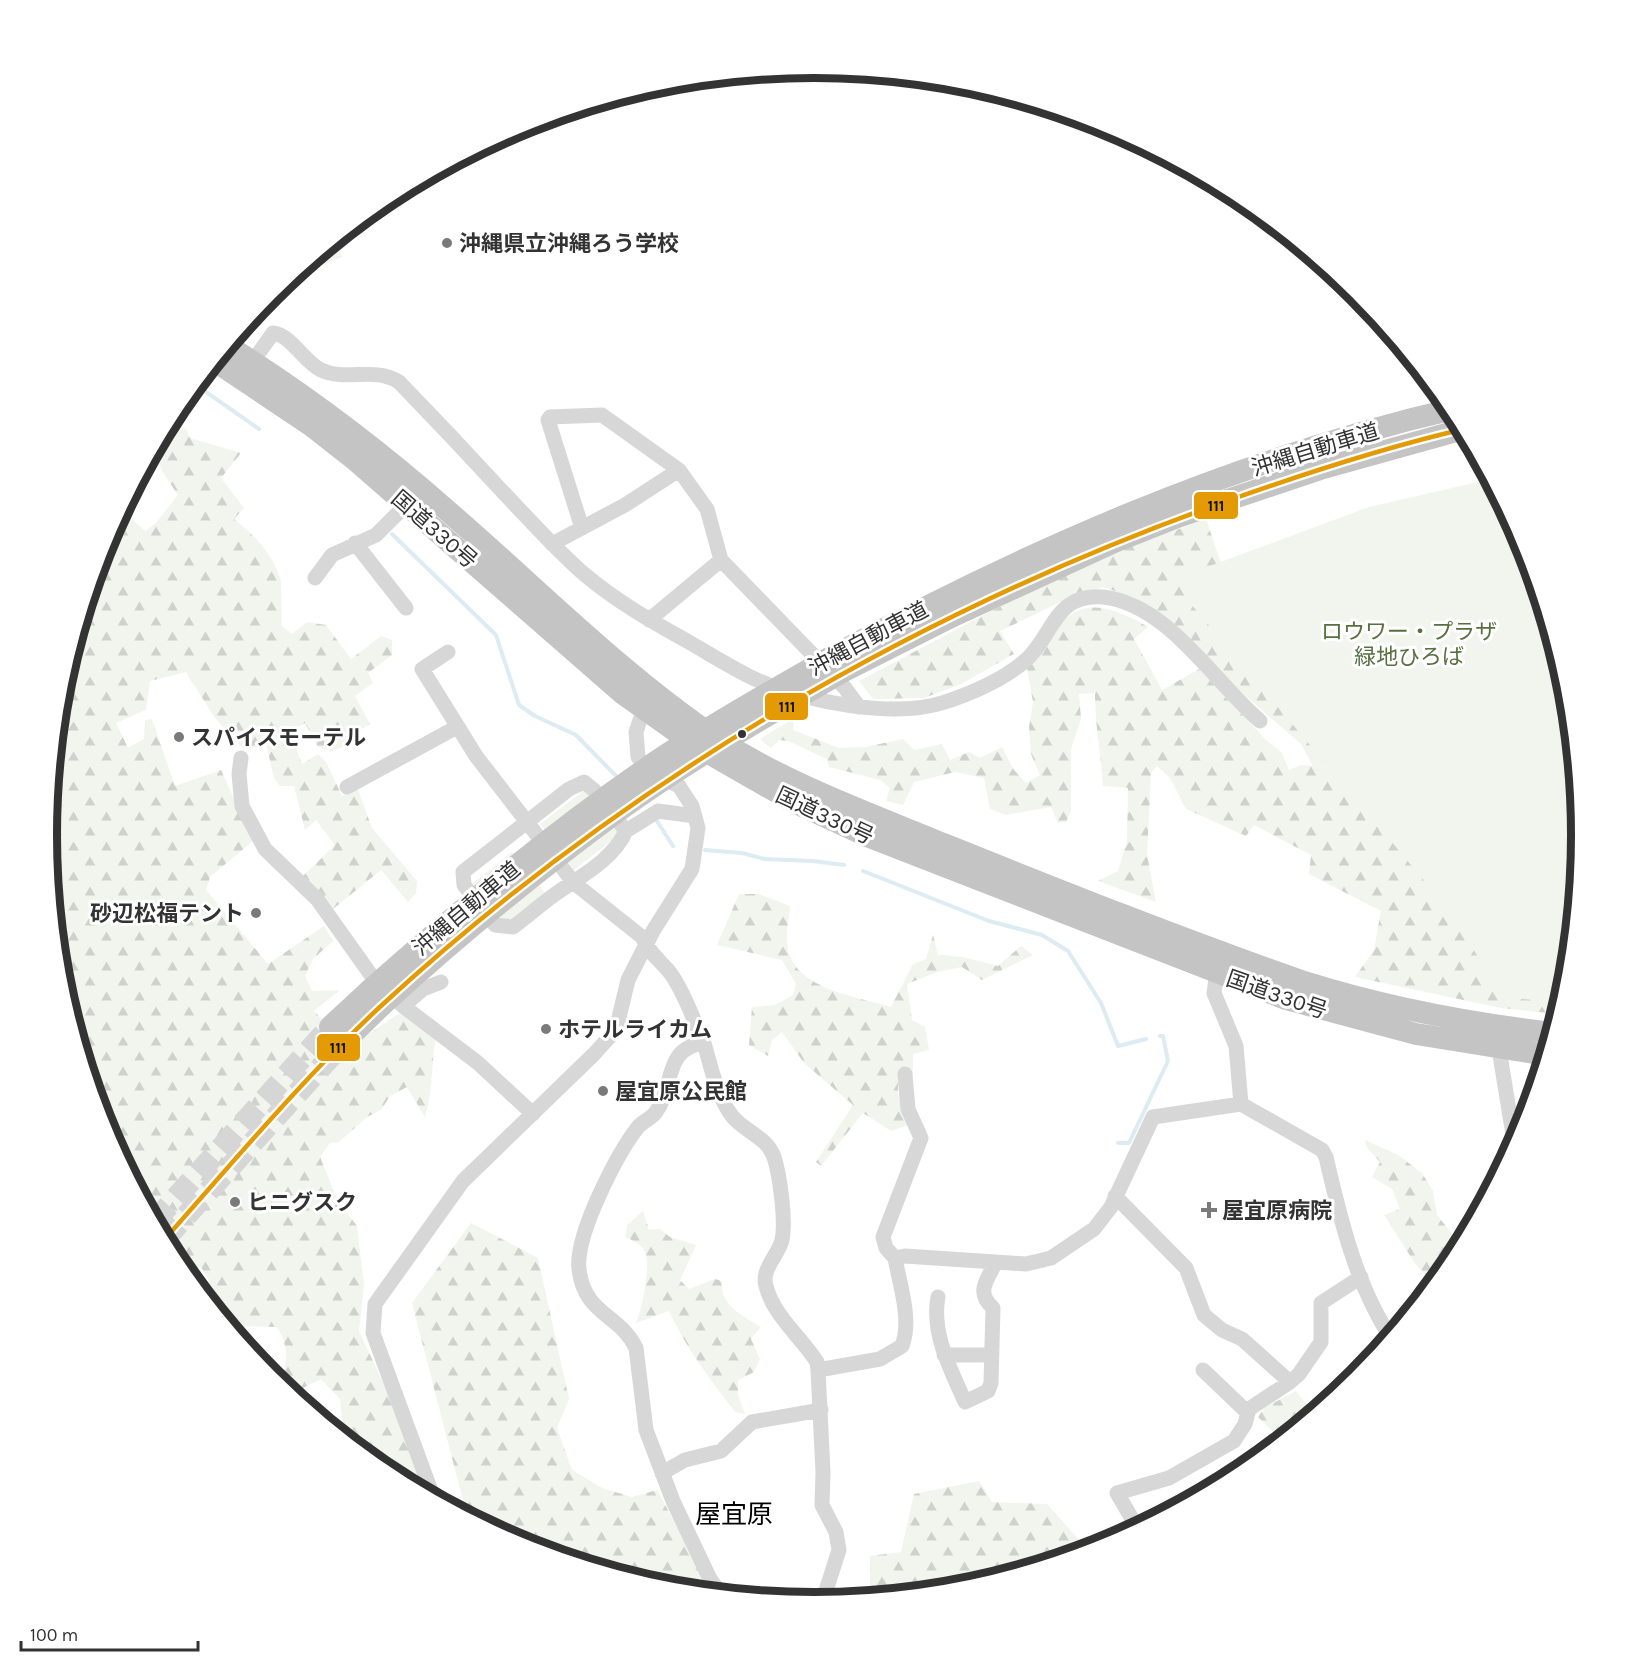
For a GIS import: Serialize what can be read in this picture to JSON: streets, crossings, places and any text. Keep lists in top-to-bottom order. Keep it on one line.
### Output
{"streets":{"highway":["沖縄自動車道","国道330号"]},"districts":["屋宜原"],"parks":["ロウワー・プラザ 緑地ひろば"],"places":{"other":["沖縄県立沖縄ろう学校","スパイスモーテル","砂辺松福テント","ホテルライカム","屋宜原公民館","ヒニグスク"],"health":["屋宜原病院"]},"lines":["transit line 111"],"scale_bar":"100 m"}
